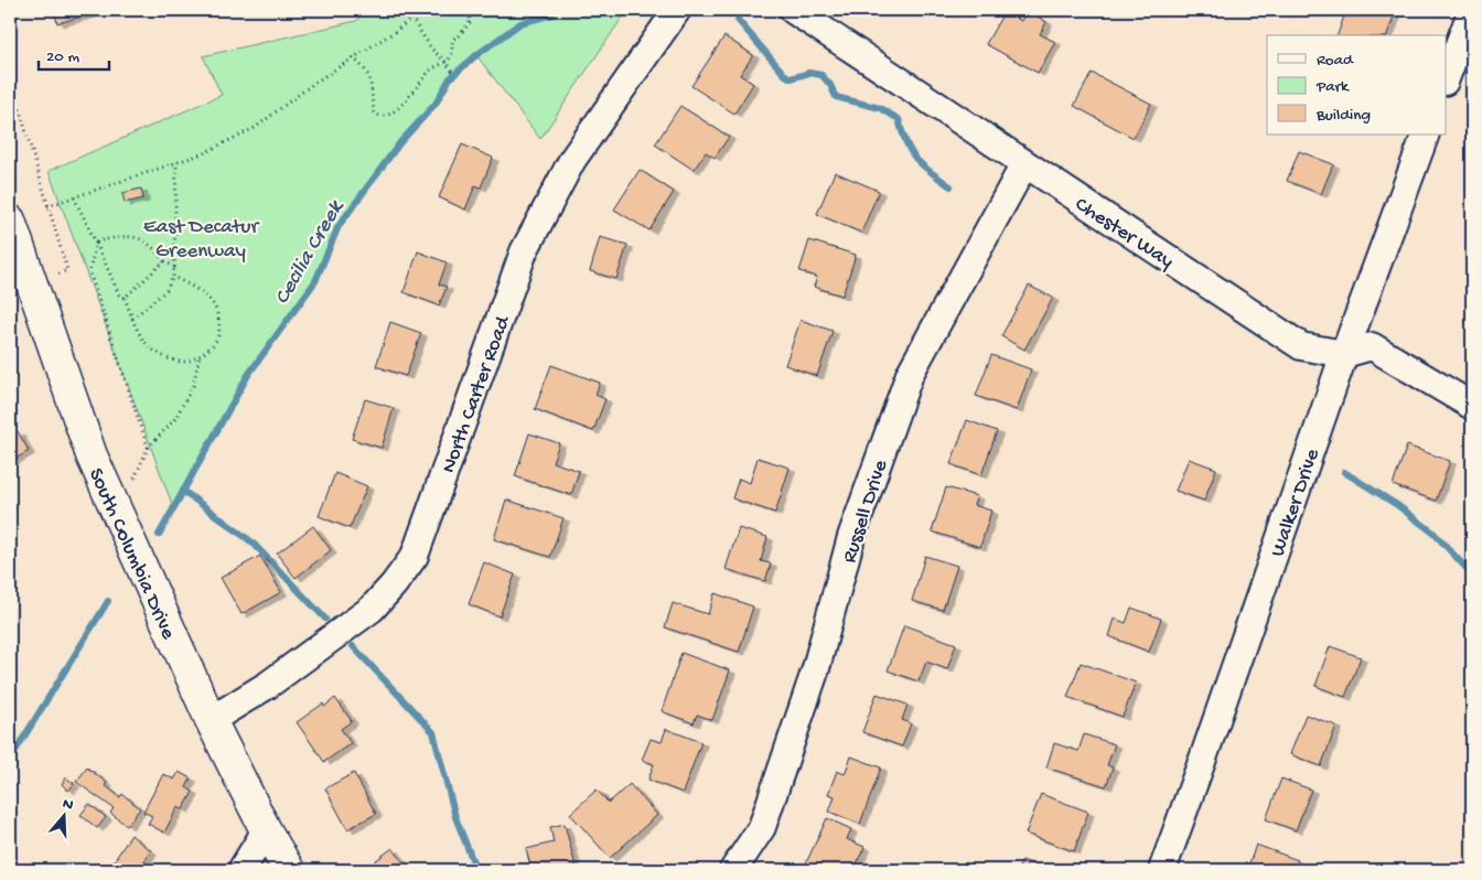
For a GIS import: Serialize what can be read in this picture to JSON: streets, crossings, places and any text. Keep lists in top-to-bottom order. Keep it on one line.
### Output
{"streets":{"main road":["South Columbia Drive"],"street":["Chester Way","North Carter Road","Walker Drive","Russell Drive"]},"crossings":[["Chester Way","Walker Drive"],["Chester Way","Russell Drive"],["North Carter Road","South Columbia Drive"]],"water":["Cecilia Creek"],"parks":["East Decatur Greenway"],"legend":["Road","Park","Building"],"scale_bar":"20 m","north":"top"}
